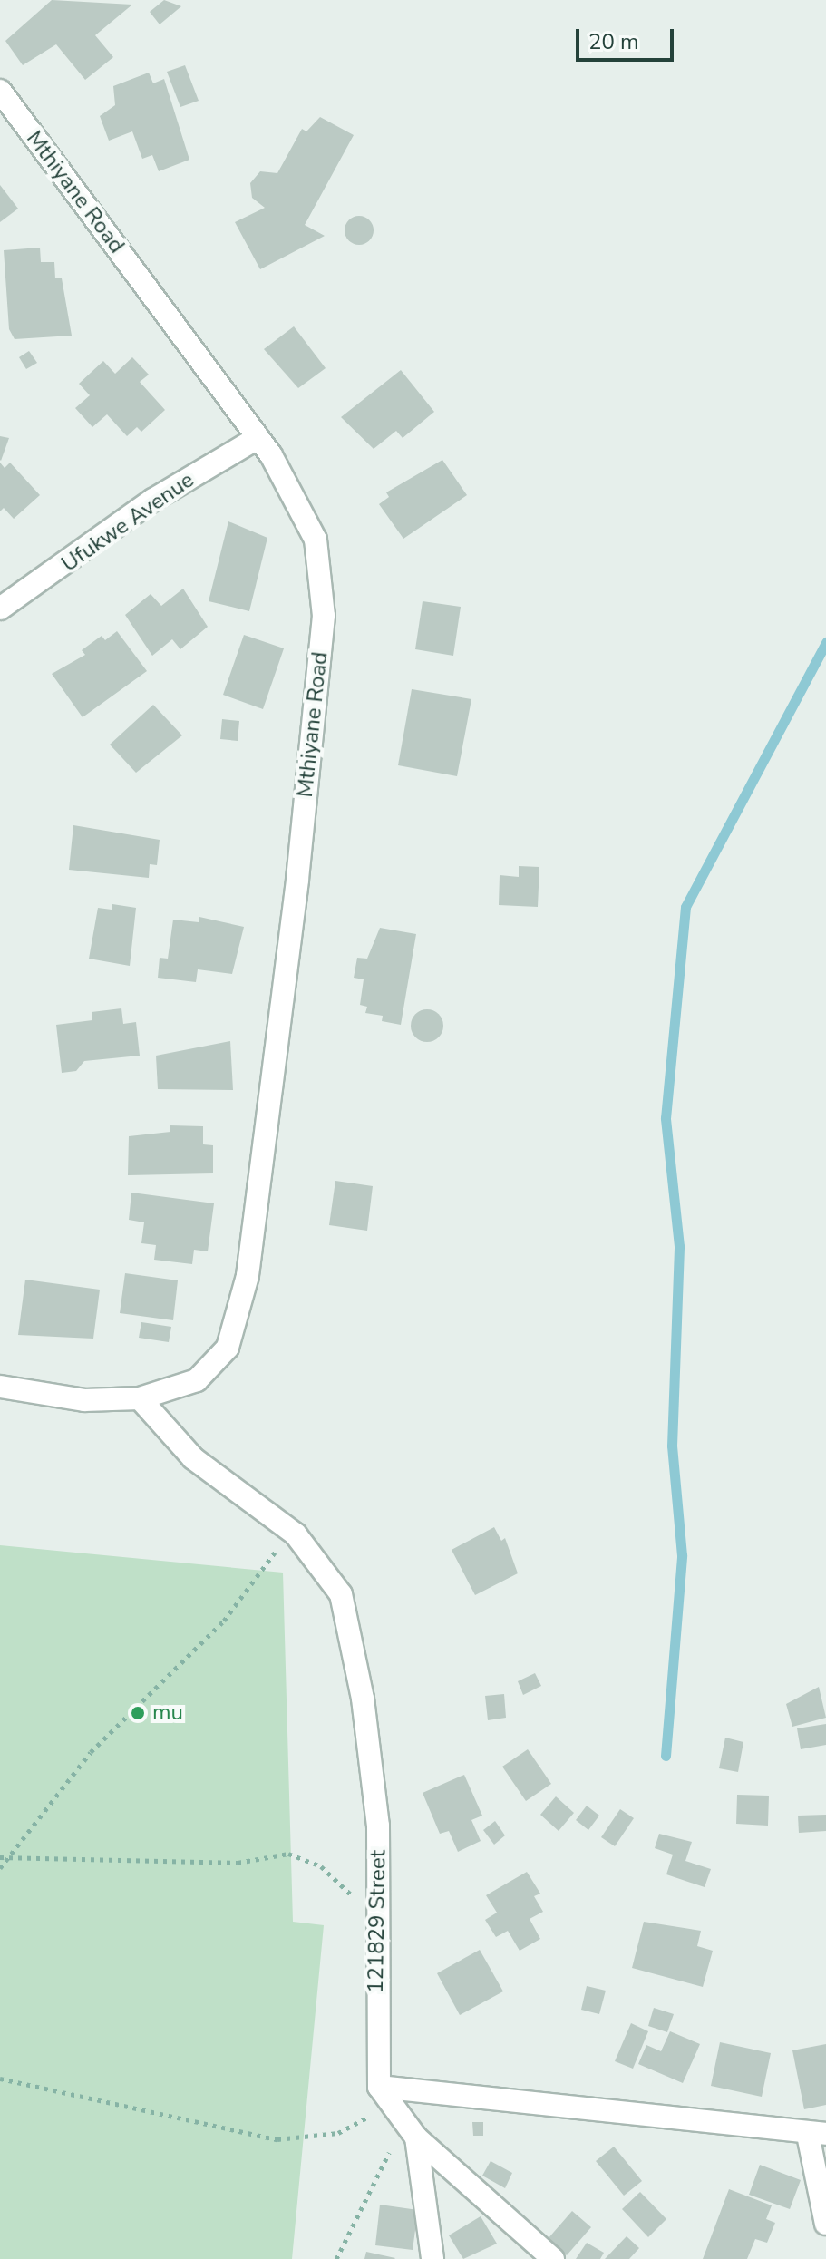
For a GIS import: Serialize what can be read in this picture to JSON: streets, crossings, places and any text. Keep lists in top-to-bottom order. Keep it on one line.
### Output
{"streets":{"street":["Mthiyane Road","Ufukwe Avenue","121829 Street"]},"crossings":[["Mthiyane Road","Ufukwe Avenue"],["Mthiyane Road","121829 Street"]],"places":["mu"],"scale_bar":"20 m"}
